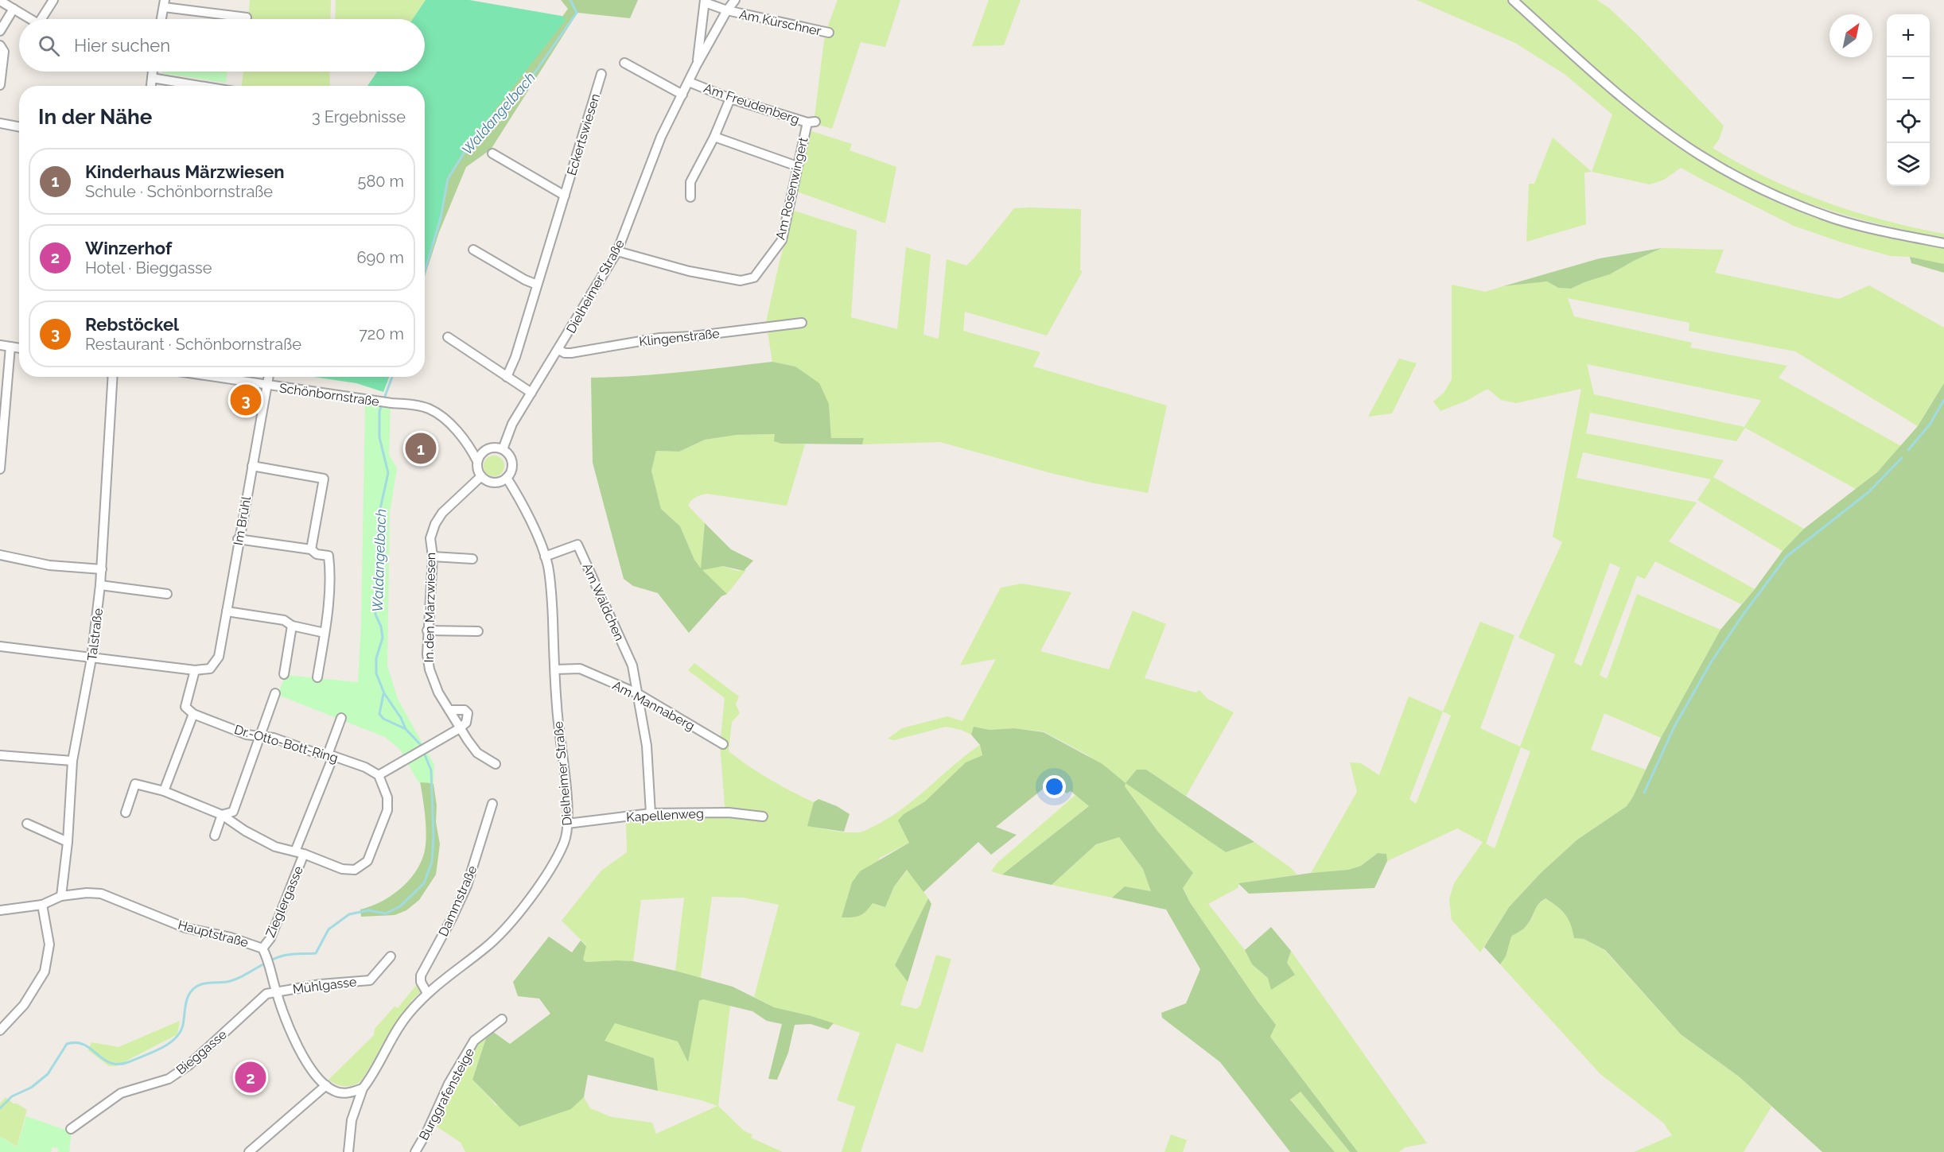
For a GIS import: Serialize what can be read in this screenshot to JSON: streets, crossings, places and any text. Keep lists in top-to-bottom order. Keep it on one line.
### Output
{"streets":{"street":["Am Kürschner","Am Freudenberg","Eckertswiesen","Am Rosenwingert","Dielheimer Straße","Klingenstraße","Schönbornstraße","Im Brühl","Am Wäldchen","In den Märzwiesen","Talstraße","Am Mannaberg","Dr.-Otto-Bott-Ring","Kapellenweg","Dammstraße","Zieglergasse","Hauptstraße","Mühlgasse","Bieggasse","Burggrafensteige"]},"crossings":[["Am Freudenberg","Am Rosenwingert"],["Am Freudenberg","Dielheimer Straße"],["Am Rosenwingert","Dielheimer Straße"],["Dielheimer Straße","Klingenstraße"],["Dielheimer Straße","Schönbornstraße"],["Dielheimer Straße","Am Wäldchen"],["Dielheimer Straße","In den Märzwiesen"],["Dielheimer Straße","Am Mannaberg"],["Dielheimer Straße","Kapellenweg"],["Dielheimer Straße","Dammstraße"],["Schönbornstraße","Im Brühl"],["Schönbornstraße","In den Märzwiesen"],["Am Wäldchen","Am Mannaberg"],["Talstraße","Hauptstraße"],["Zieglergasse","Hauptstraße"],["Hauptstraße","Mühlgasse"],["Hauptstraße","Bieggasse"],["Mühlgasse","Bieggasse"]],"water":["Waldangelbach"],"north":"top right","page":{"map_buttons":["+","−"],"search":"Hier suchen","heading":["In der Nähe","3 Ergebnisse"],"list":[{"mark":"1","name":"Kinderhaus Märzwiesen","note":"Schule · Schönbornstraße","value":"580 m"},{"mark":"2","name":"Winzerhof","note":"Hotel · Bieggasse","value":"690 m"},{"mark":"3","name":"Rebstöckel","note":"Restaurant · Schönbornstraße","value":"720 m"}],"pins":["3","1","2"]}}
